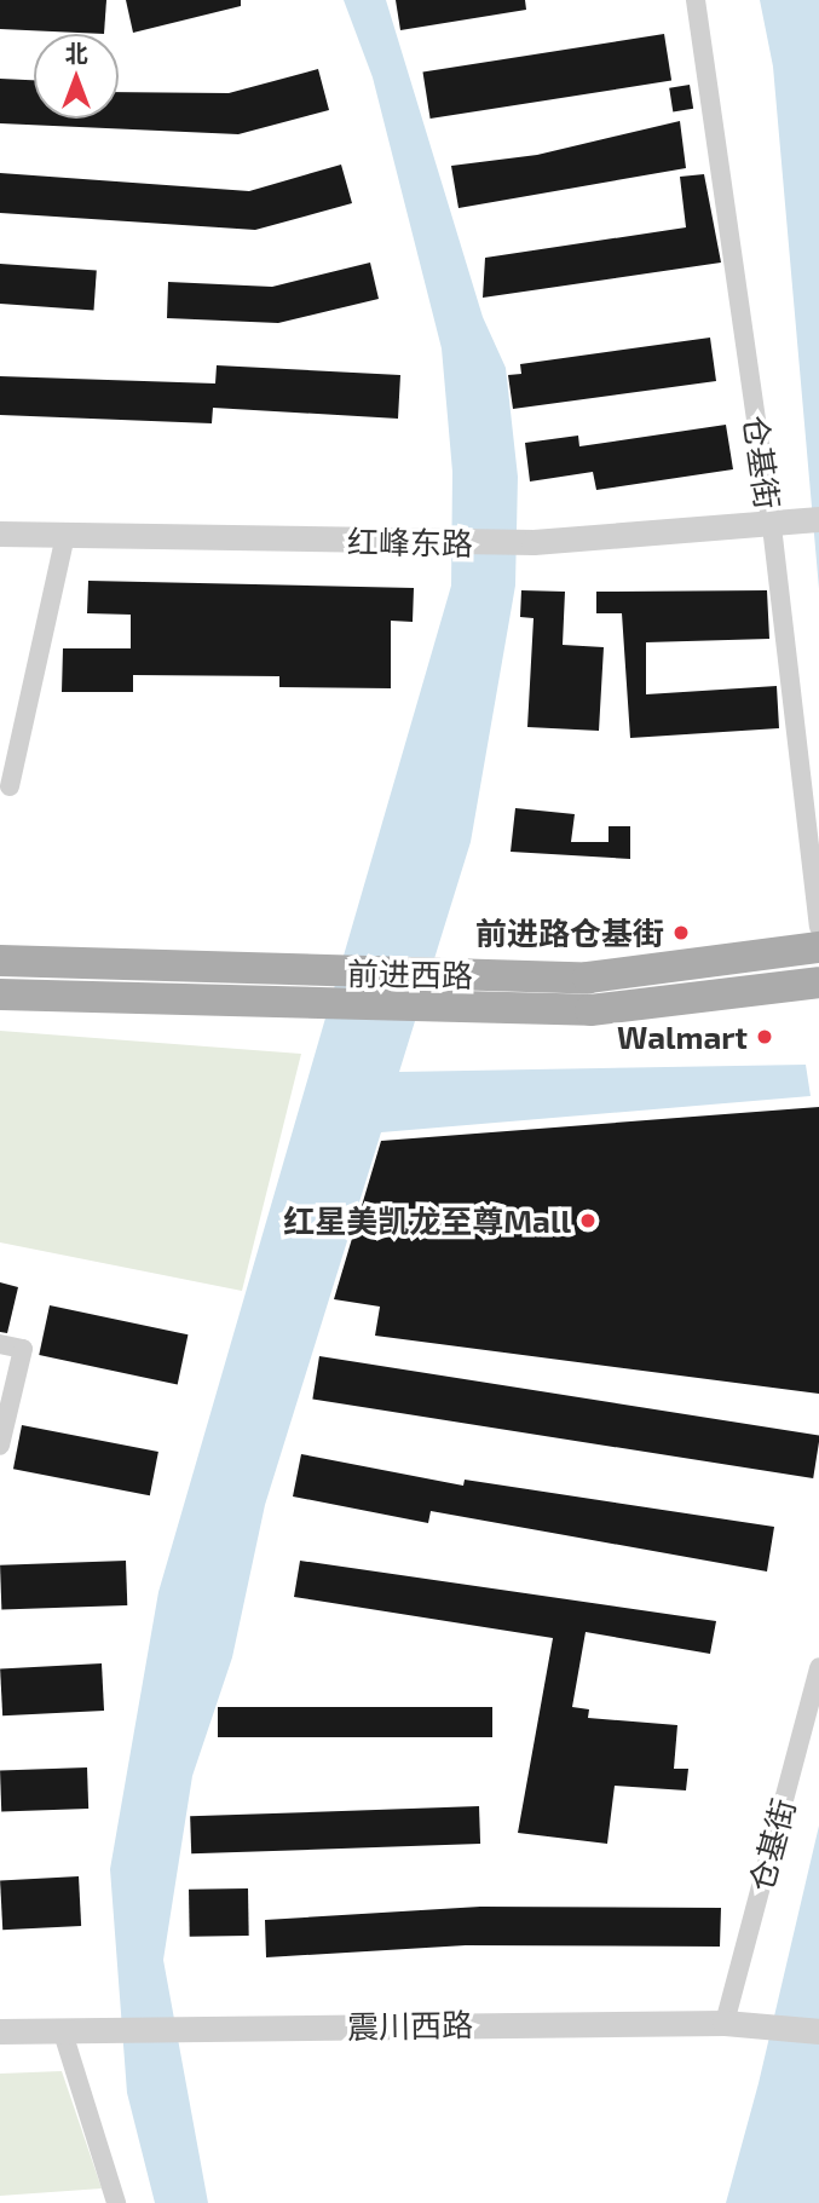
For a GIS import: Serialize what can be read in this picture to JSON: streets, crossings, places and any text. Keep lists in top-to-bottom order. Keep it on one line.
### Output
{"streets":{"main road":["前进西路"],"street":["仓基街","红峰东路","震川西路"]},"crossings":[["仓基街","红峰东路"],["仓基街","震川西路"]],"places":["前进路仓基街","Walmart","红星美凯龙至尊Mall"],"north":"top"}
